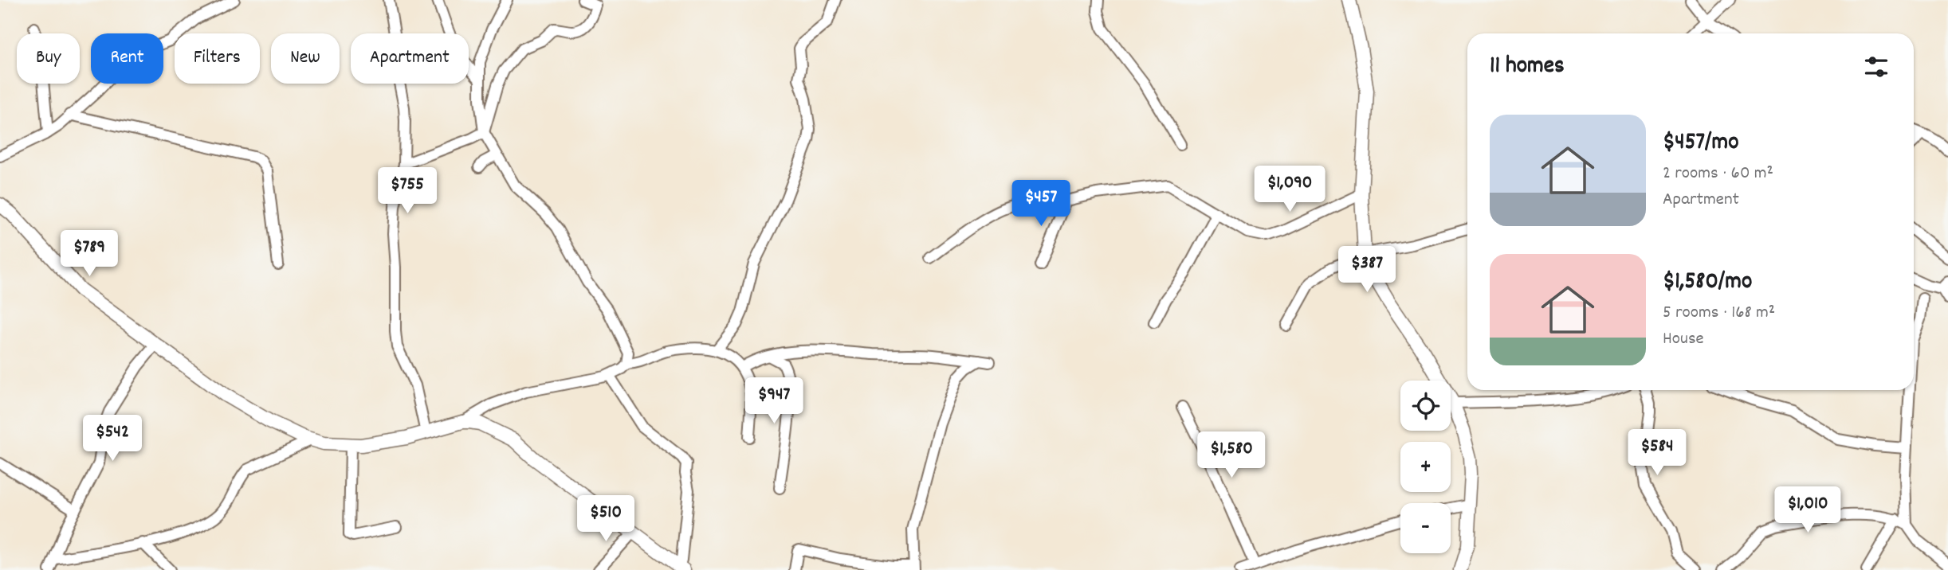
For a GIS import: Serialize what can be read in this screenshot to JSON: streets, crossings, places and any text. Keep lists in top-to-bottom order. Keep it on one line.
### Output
{"page":{"chip":["Buy","Rent","Filters","New","Apartment"],"heading":"11 homes","list":[{"name":"$457/mo","note":"2 rooms · 60 m² · Apartment"},{"name":"$1,580/mo","note":"5 rooms · 168 m² · House"}],"price":["$1,090","$755","$457","$789","$387","$947","$542","$584","$1,580","$1,010","$510"],"map_buttons":["+","−"]}}
